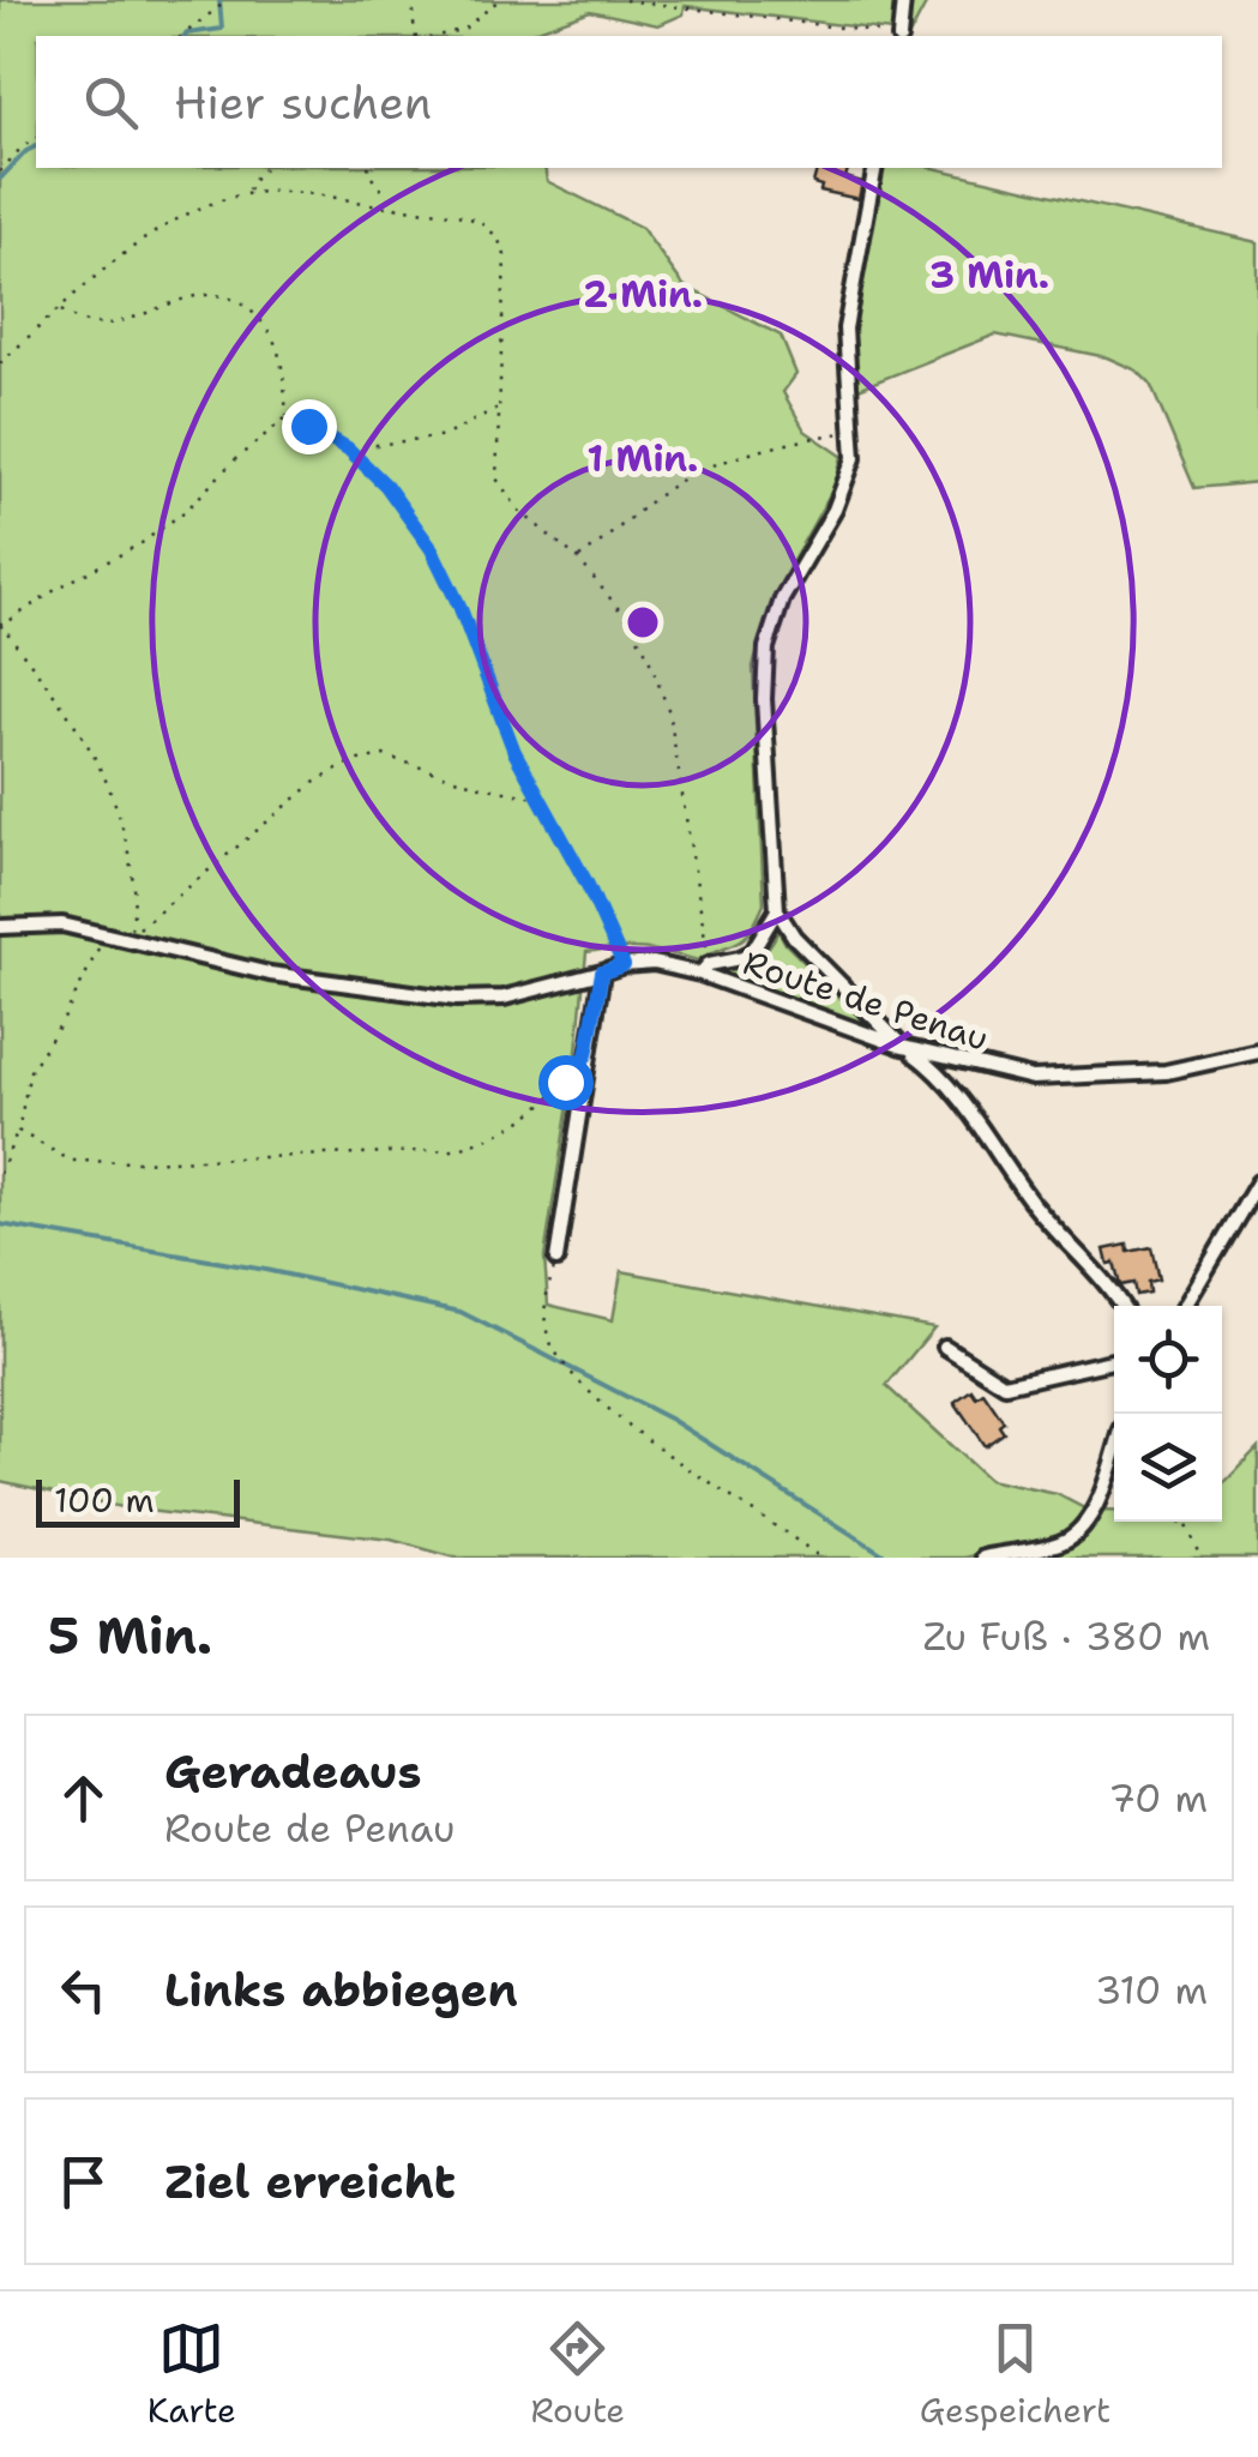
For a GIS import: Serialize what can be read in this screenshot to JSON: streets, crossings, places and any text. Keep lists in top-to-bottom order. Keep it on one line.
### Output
{"streets":{"street":["Route de Penau"]},"scale_bar":"100 m","page":{"search":"Hier suchen","scale":"100 m","heading":["5 Min.","Zu Fuß · 380 m"],"list":[["Geradeaus","Route de Penau","70 m"],["Links abbiegen","310 m"],"Ziel erreicht"],"nav":["Karte","Route","Gespeichert"]},"rings":["3 Min.","2 Min.","1 Min."]}
